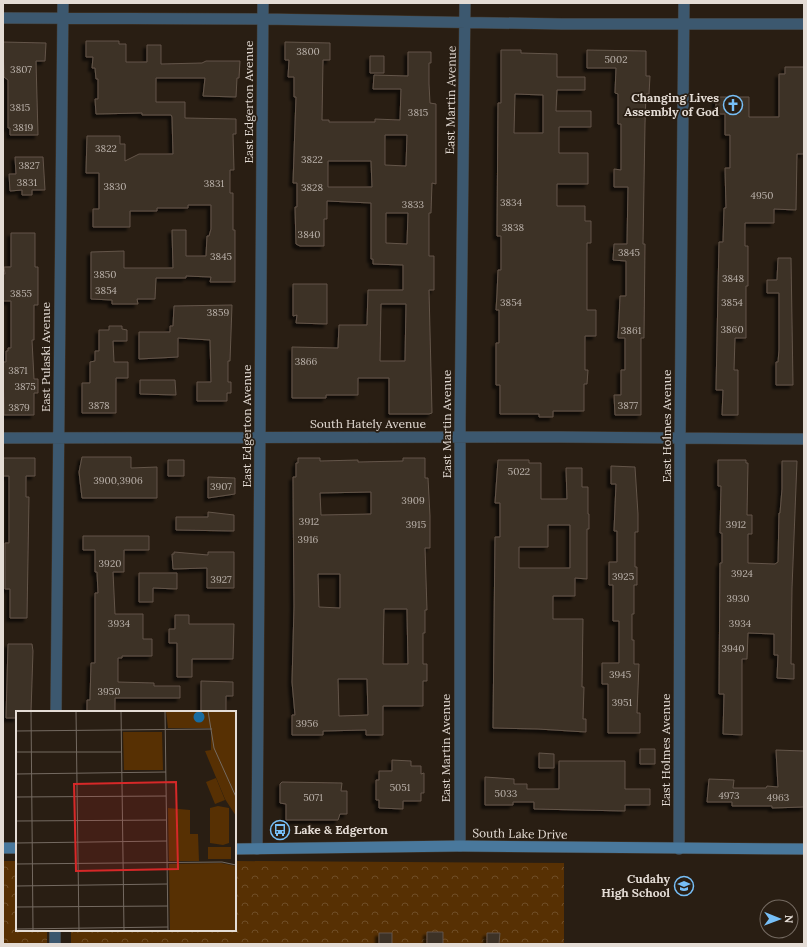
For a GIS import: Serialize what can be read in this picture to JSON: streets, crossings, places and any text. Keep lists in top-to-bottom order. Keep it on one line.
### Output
{"streets":{"main road":["South Lake Drive"],"street":["East Martin Avenue","East Edgerton Avenue","East Pulaski Avenue","South Hately Avenue","East Holmes Avenue"]},"crossings":[["East Martin Avenue","South Hately Avenue"],["East Martin Avenue","South Lake Drive"],["East Edgerton Avenue","South Hately Avenue"],["East Edgerton Avenue","South Lake Drive"],["East Pulaski Avenue","South Hately Avenue"],["South Hately Avenue","East Holmes Avenue"],["East Holmes Avenue","South Lake Drive"]],"places":{"church":["Changing Lives Assembly of God"],"bus stop":["Lake & Edgerton"],"school or university":["Cudahy High School"]},"house_numbers":["3800","5002","3807","3815","3815","3819","3822","3822","3827","3831","3831","3830","3828","4950","3834","3833","3838","3840","3845","3845","3850","3848","3854","3855","3854","3854","3859","3860","3861","3866","3871","3875","3878","3877","3879","5022","3900,3906","3907","3909","3912","3915","3912","3916","3920","3924","3925","3927","3930","3934","3934","3940","3945","3950","3951","3956","5051","5033","4973","5071","4963"],"north":"right"}
